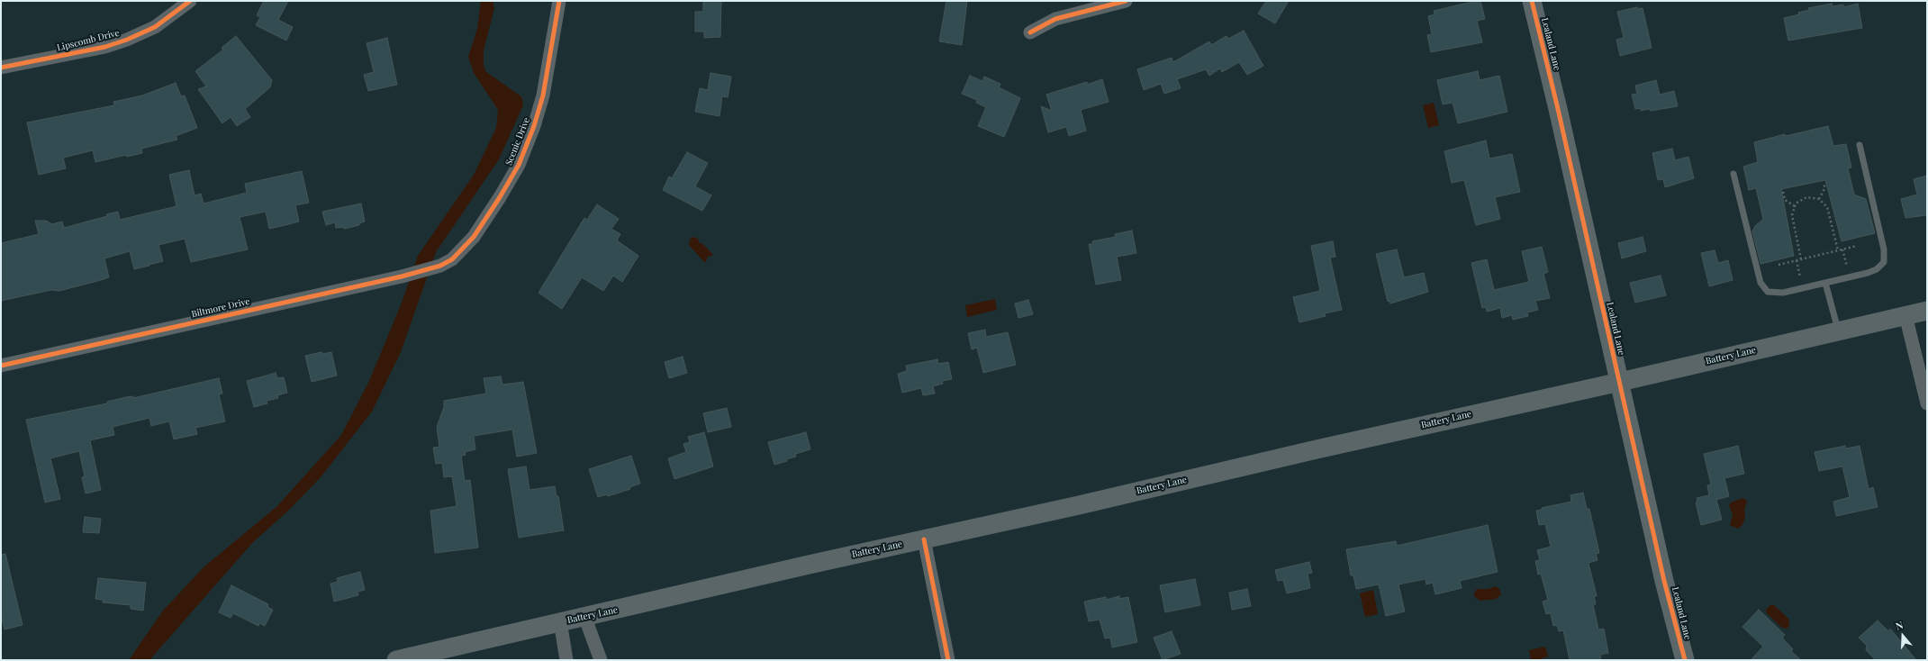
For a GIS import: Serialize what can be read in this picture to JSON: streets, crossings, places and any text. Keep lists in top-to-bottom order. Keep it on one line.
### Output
{"streets":{"main road":["Lealand Lane","Battery Lane"],"street":["Lipscomb Drive","Scenic Drive","Biltmore Drive"]},"crossings":[["Lealand Lane","Battery Lane"],["Scenic Drive","Biltmore Drive"]],"north":"top"}
